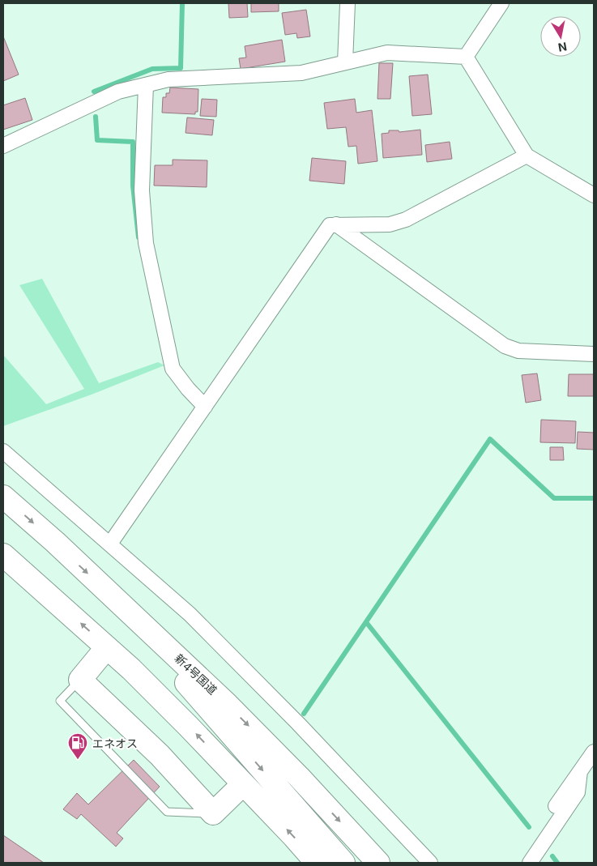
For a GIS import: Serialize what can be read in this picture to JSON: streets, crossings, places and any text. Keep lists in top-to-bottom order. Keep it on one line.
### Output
{"streets":{"highway":["新4号国道"]},"places":{"fuel station":["エネオス"]},"north":"bottom"}
